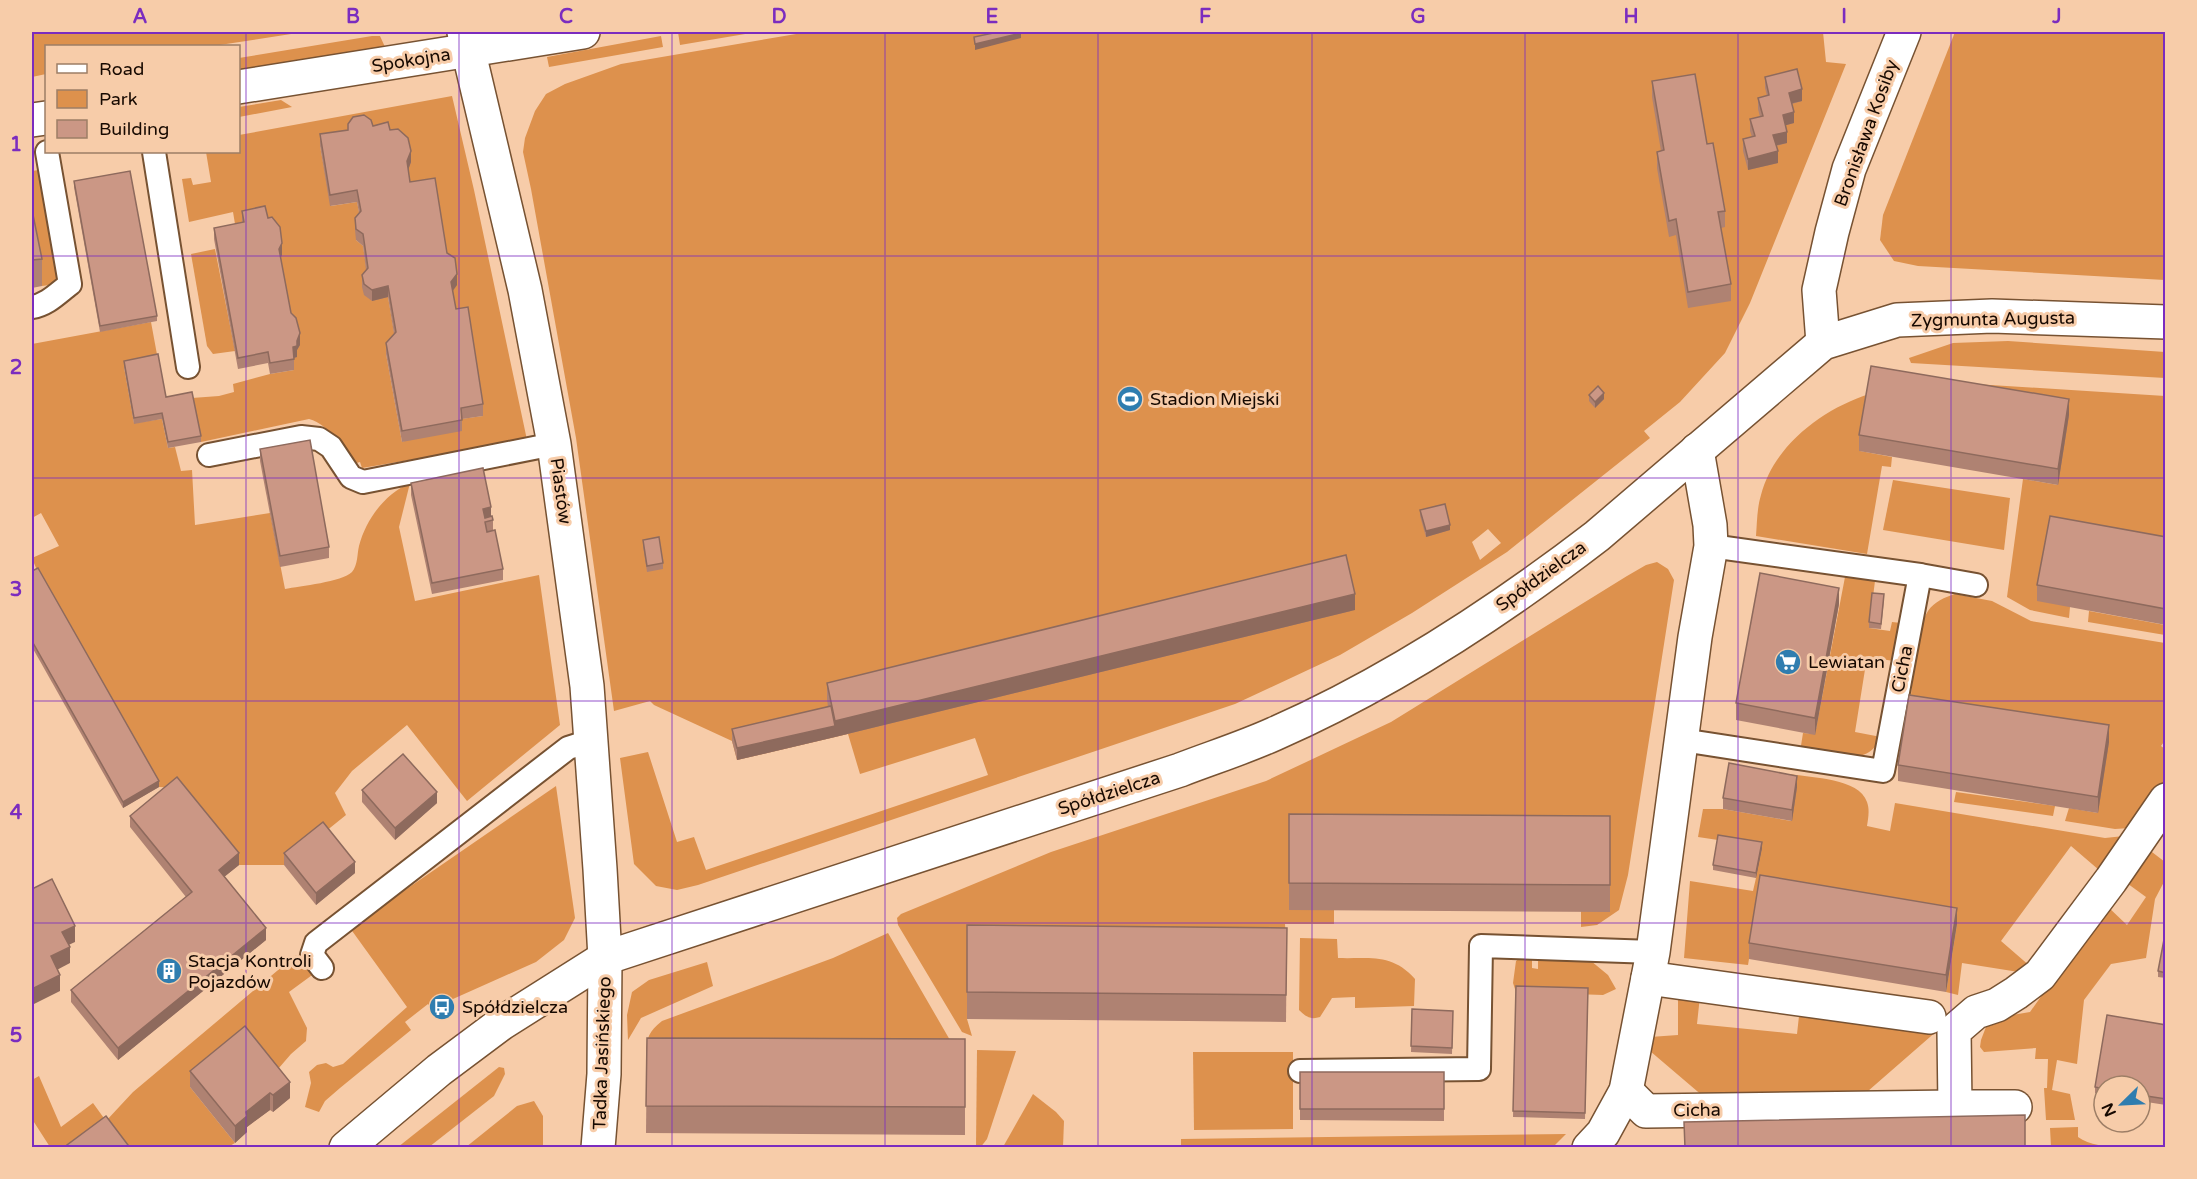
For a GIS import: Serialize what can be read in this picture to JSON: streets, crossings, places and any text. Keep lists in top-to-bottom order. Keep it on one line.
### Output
{"streets":{"street":["Spokojna","Bronisława Kosiby","Zygmunta Augusta","Piastów","Spółdzielcza","Cicha","Tadka Jasińskiego"]},"crossings":[["Spokojna","Piastów"],["Bronisława Kosiby","Zygmunta Augusta"],["Bronisława Kosiby","Spółdzielcza"],["Zygmunta Augusta","Spółdzielcza"],["Piastów","Spółdzielcza"],["Piastów","Tadka Jasińskiego"],["Spółdzielcza","Tadka Jasińskiego"]],"places":{"sports":["Stadion Miejski"],"supermarket":["Lewiatan"],"building":["Stacja Kontroli Pojazdów"],"bus stop":["Spółdzielcza"]},"legend":["Road","Park","Building"],"north":"bottom left","grid":{"columns":["A","B","C","D","E","F","G","H","I","J"],"rows":["1","2","3","4","5"]}}
